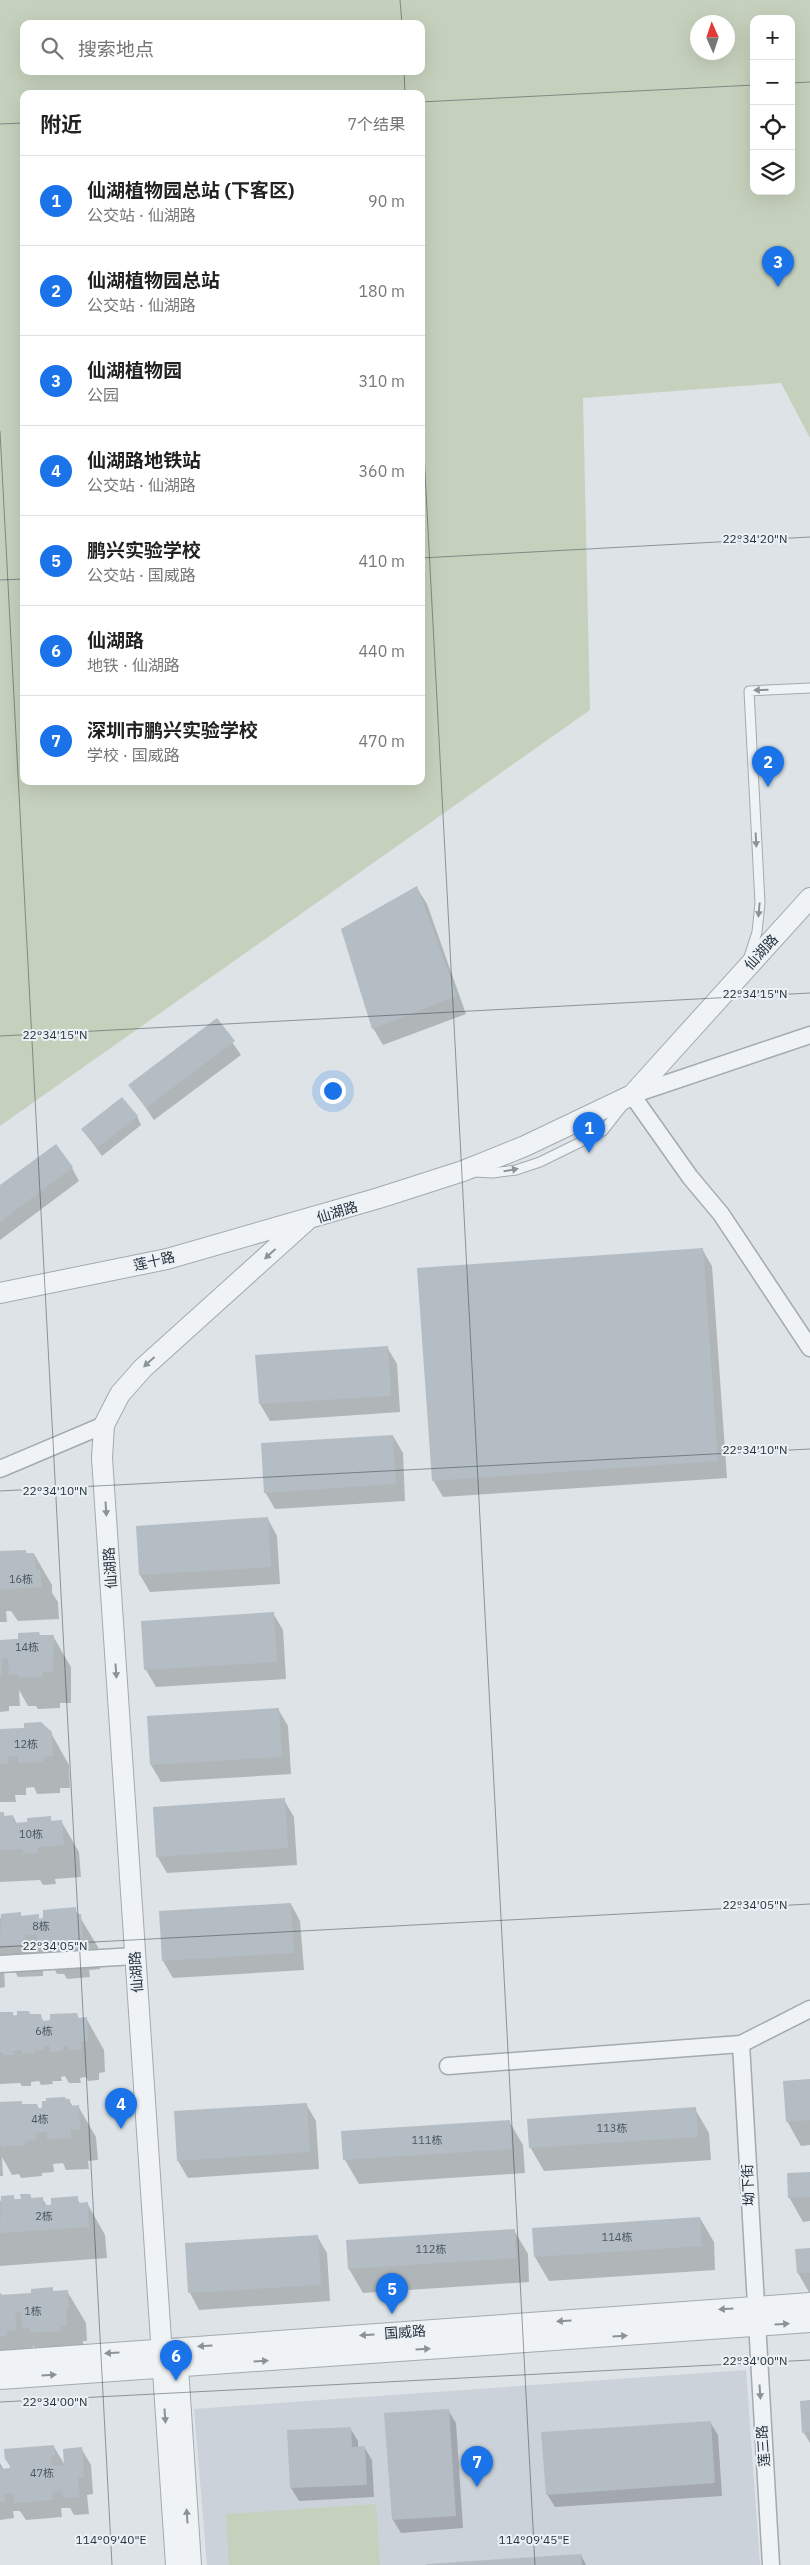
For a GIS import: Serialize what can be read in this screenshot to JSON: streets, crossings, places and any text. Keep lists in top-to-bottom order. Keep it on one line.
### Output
{"streets":{"street":["仙湖路","莲十路","坳下街","国威路","莲三路"]},"crossings":[["仙湖路","莲十路"],["仙湖路","国威路"],["坳下街","国威路"],["坳下街","莲三路"],["国威路","莲三路"]],"one_way":["莲三路"],"house_numbers":["16栋","14栋","12栋","10栋","8栋","6栋","4栋","113栋","111栋","2栋","114栋","112栋","1栋","47栋"],"north":"top","page":{"map_buttons":["+","−"],"search":"搜索地点","heading":["附近","7个结果"],"list":[{"mark":"1","name":"仙湖植物园总站 (下客区)","note":"公交站 · 仙湖路","value":"90 m"},{"mark":"2","name":"仙湖植物园总站","note":"公交站 · 仙湖路","value":"180 m"},{"mark":"3","name":"仙湖植物园","note":"公园","value":"310 m"},{"mark":"4","name":"仙湖路地铁站","note":"公交站 · 仙湖路","value":"360 m"},{"mark":"5","name":"鹏兴实验学校","note":"公交站 · 国威路","value":"410 m"},{"mark":"6","name":"仙湖路","note":"地铁 · 仙湖路","value":"440 m"},{"mark":"7","name":"深圳市鹏兴实验学校","note":"学校 · 国威路","value":"470 m"}],"pins":["3","2","1","4","5","6","7"]},"coordinates":["22°34'20\"N","22°34'15\"N","22°34'10\"N","22°34'05\"N","22°34'00\"N","114°09'40\"E","114°09'45\"E"]}
